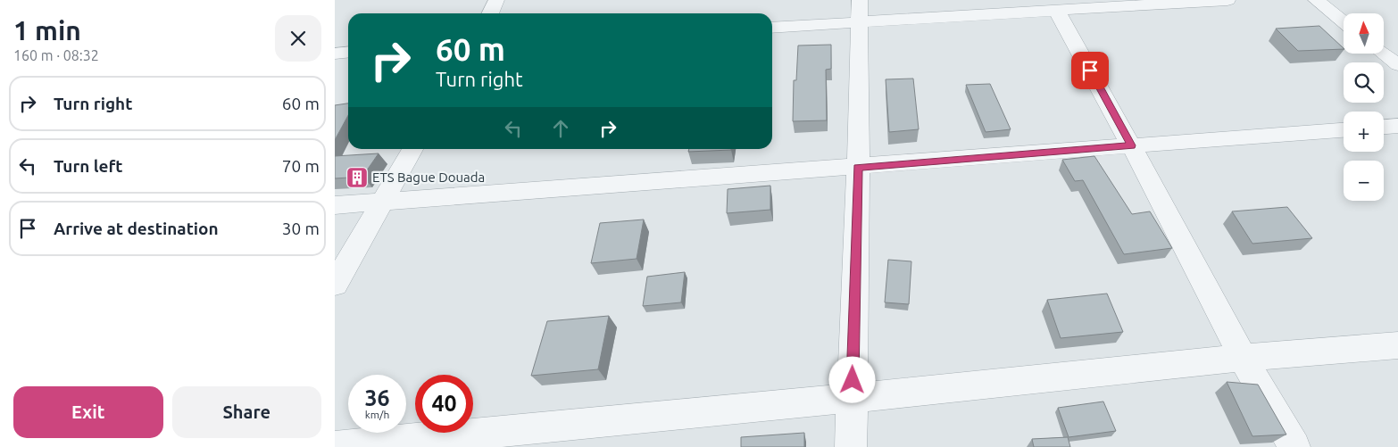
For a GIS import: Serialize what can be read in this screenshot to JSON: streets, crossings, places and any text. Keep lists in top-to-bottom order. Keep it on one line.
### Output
{"places":{"building":["ETS Bague Douada"]},"north":"top","page":{"heading":["1 min","160 m · 08:32"],"map_buttons":["+","−"],"turn":["60 m","Turn right"],"list":[{"name":"Turn right","value":"60 m"},{"name":"Turn left","value":"70 m"},{"name":"Arrive at destination","value":"30 m"}],"speed":"36 km/h","limit":"40","buttons":["Exit","Share"]}}
